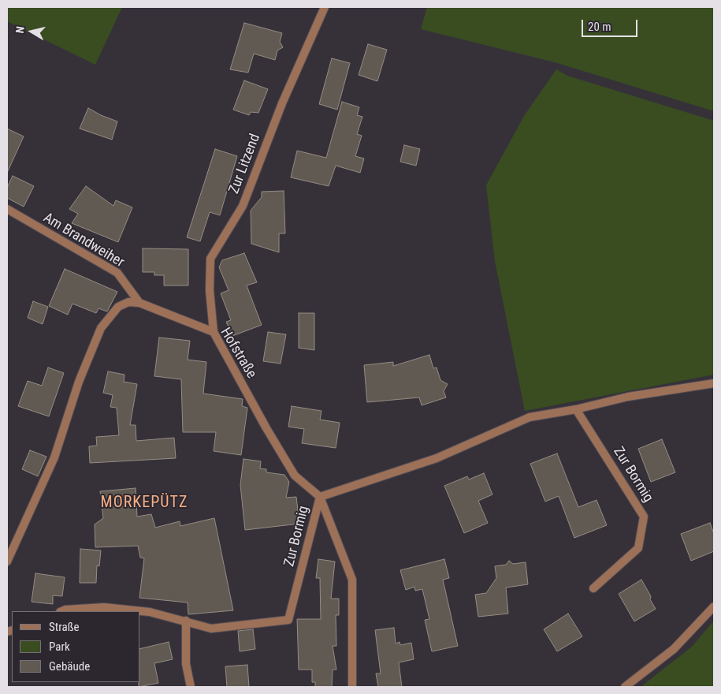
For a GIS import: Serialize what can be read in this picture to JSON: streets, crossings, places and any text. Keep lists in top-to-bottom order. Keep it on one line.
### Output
{"streets":{"street":["Zur Litzend","Am Brandweiher","Hofstraße","Zur Bormig"]},"crossings":[["Zur Litzend","Hofstraße"],["Am Brandweiher","Hofstraße"],["Hofstraße","Zur Bormig"]],"districts":["MORKEPÜTZ"],"legend":["Straße","Park","Gebäude"],"scale_bar":"20 m","north":"left"}
